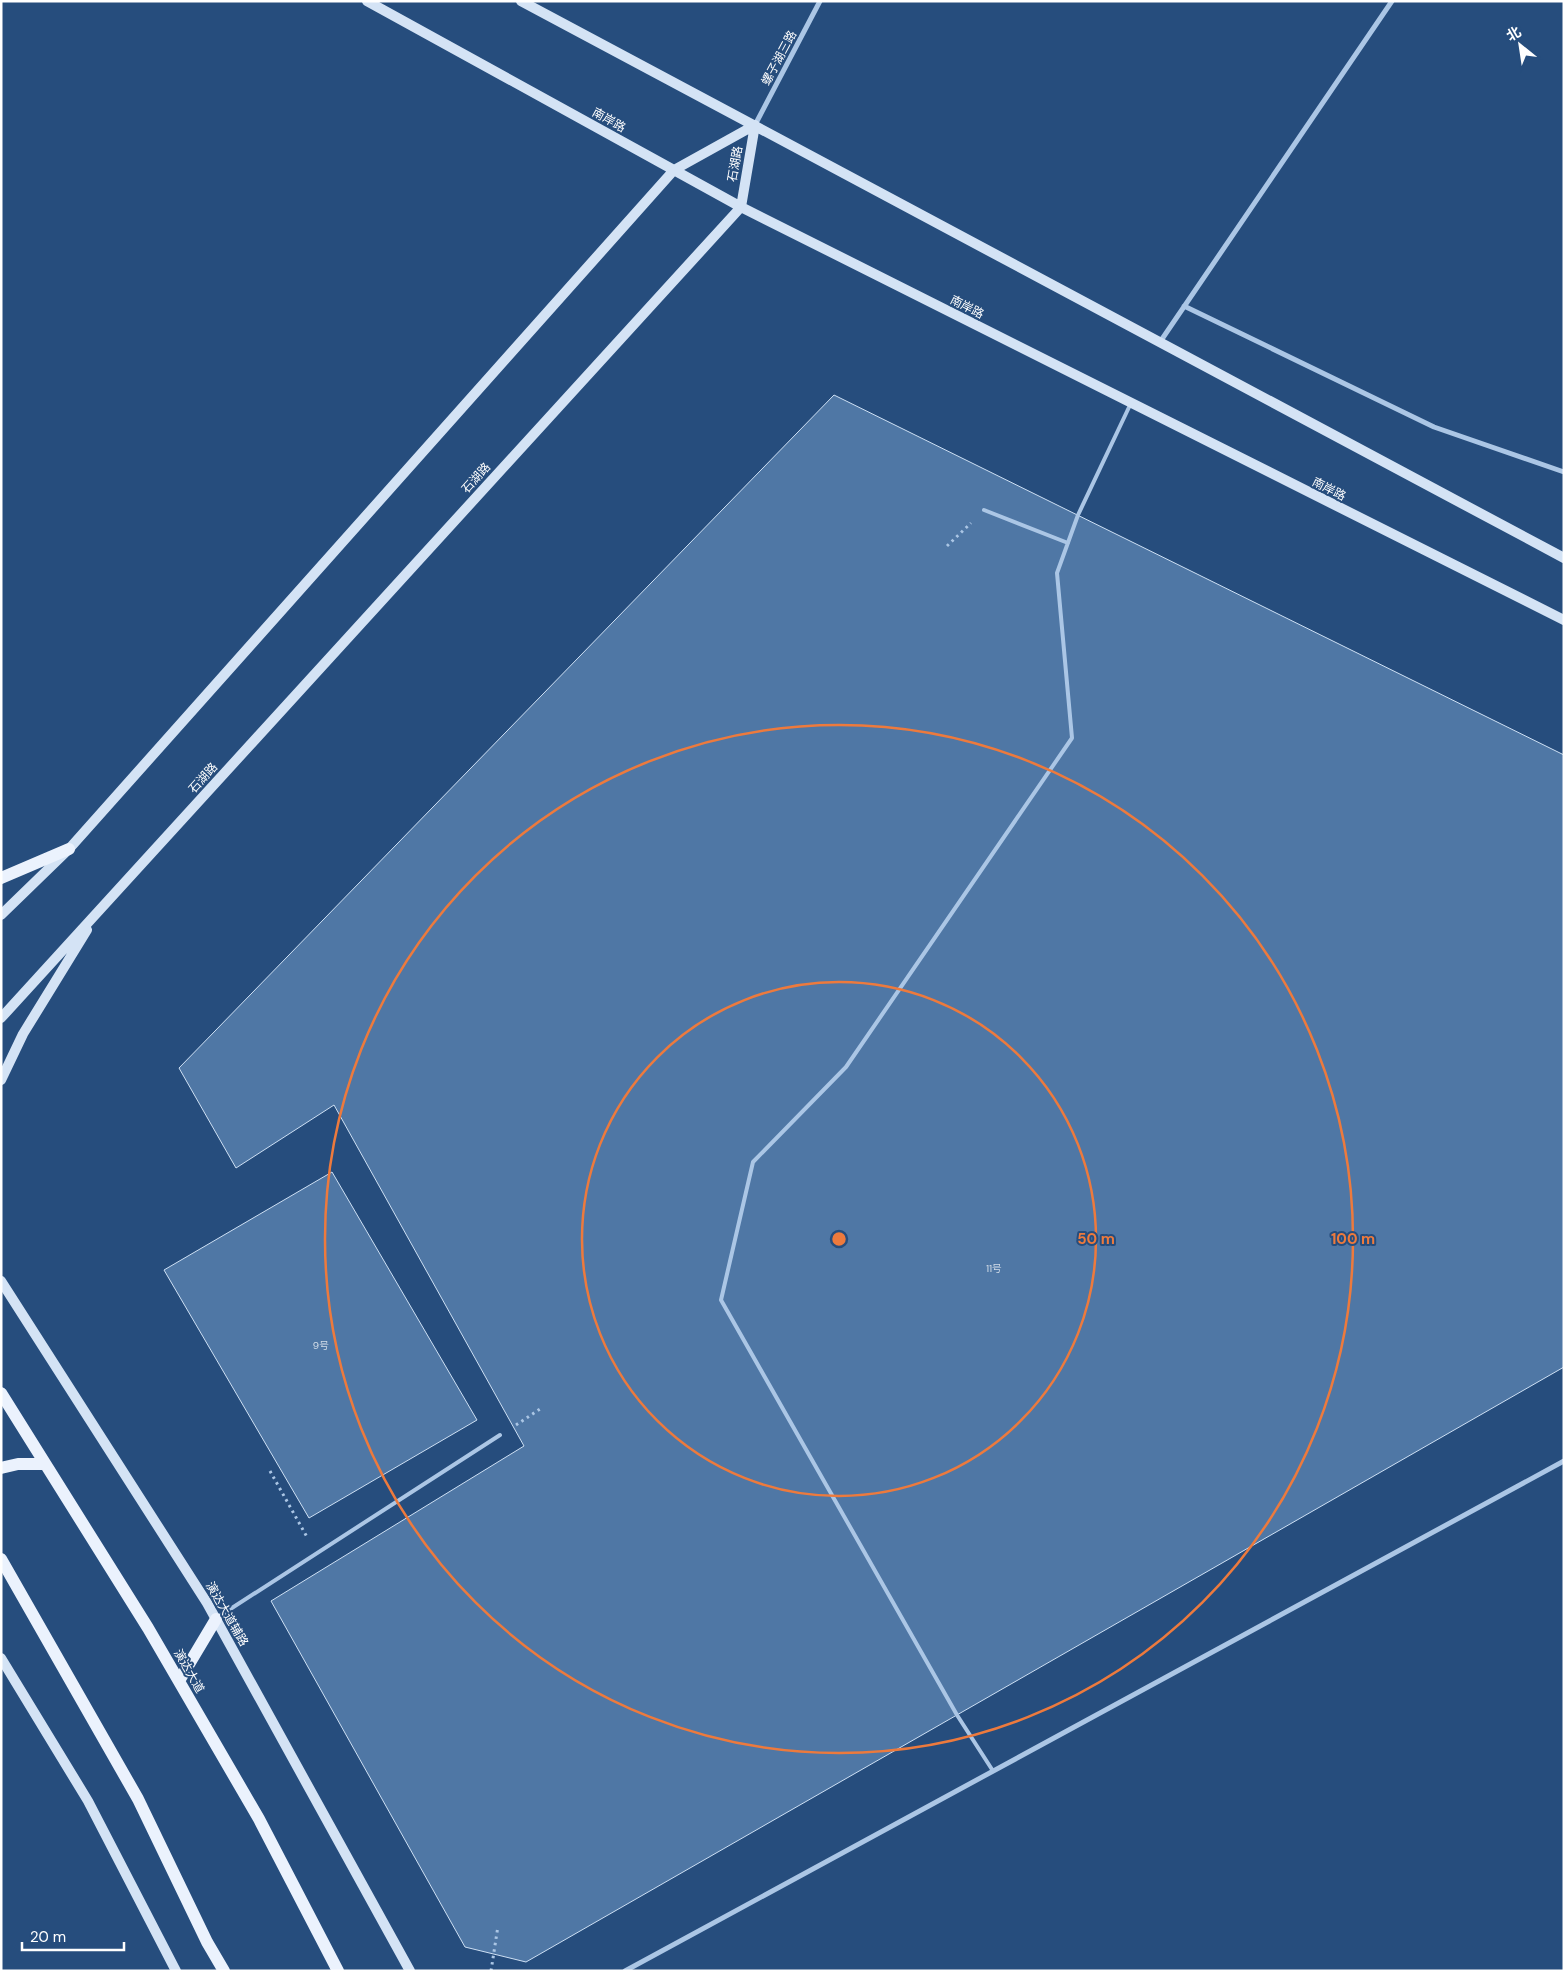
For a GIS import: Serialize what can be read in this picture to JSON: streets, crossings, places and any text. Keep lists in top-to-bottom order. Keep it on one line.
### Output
{"streets":{"main road":["南岸路","石湖路","演达大道辅路","演达大道"],"street":["螺子湖三路"]},"crossings":[["螺子湖三路","石湖路"],["南岸路","石湖路"]],"house_numbers":["11号","9号"],"scale_bar":"20 m","north":"top left","rings":["50 m","100 m"]}
